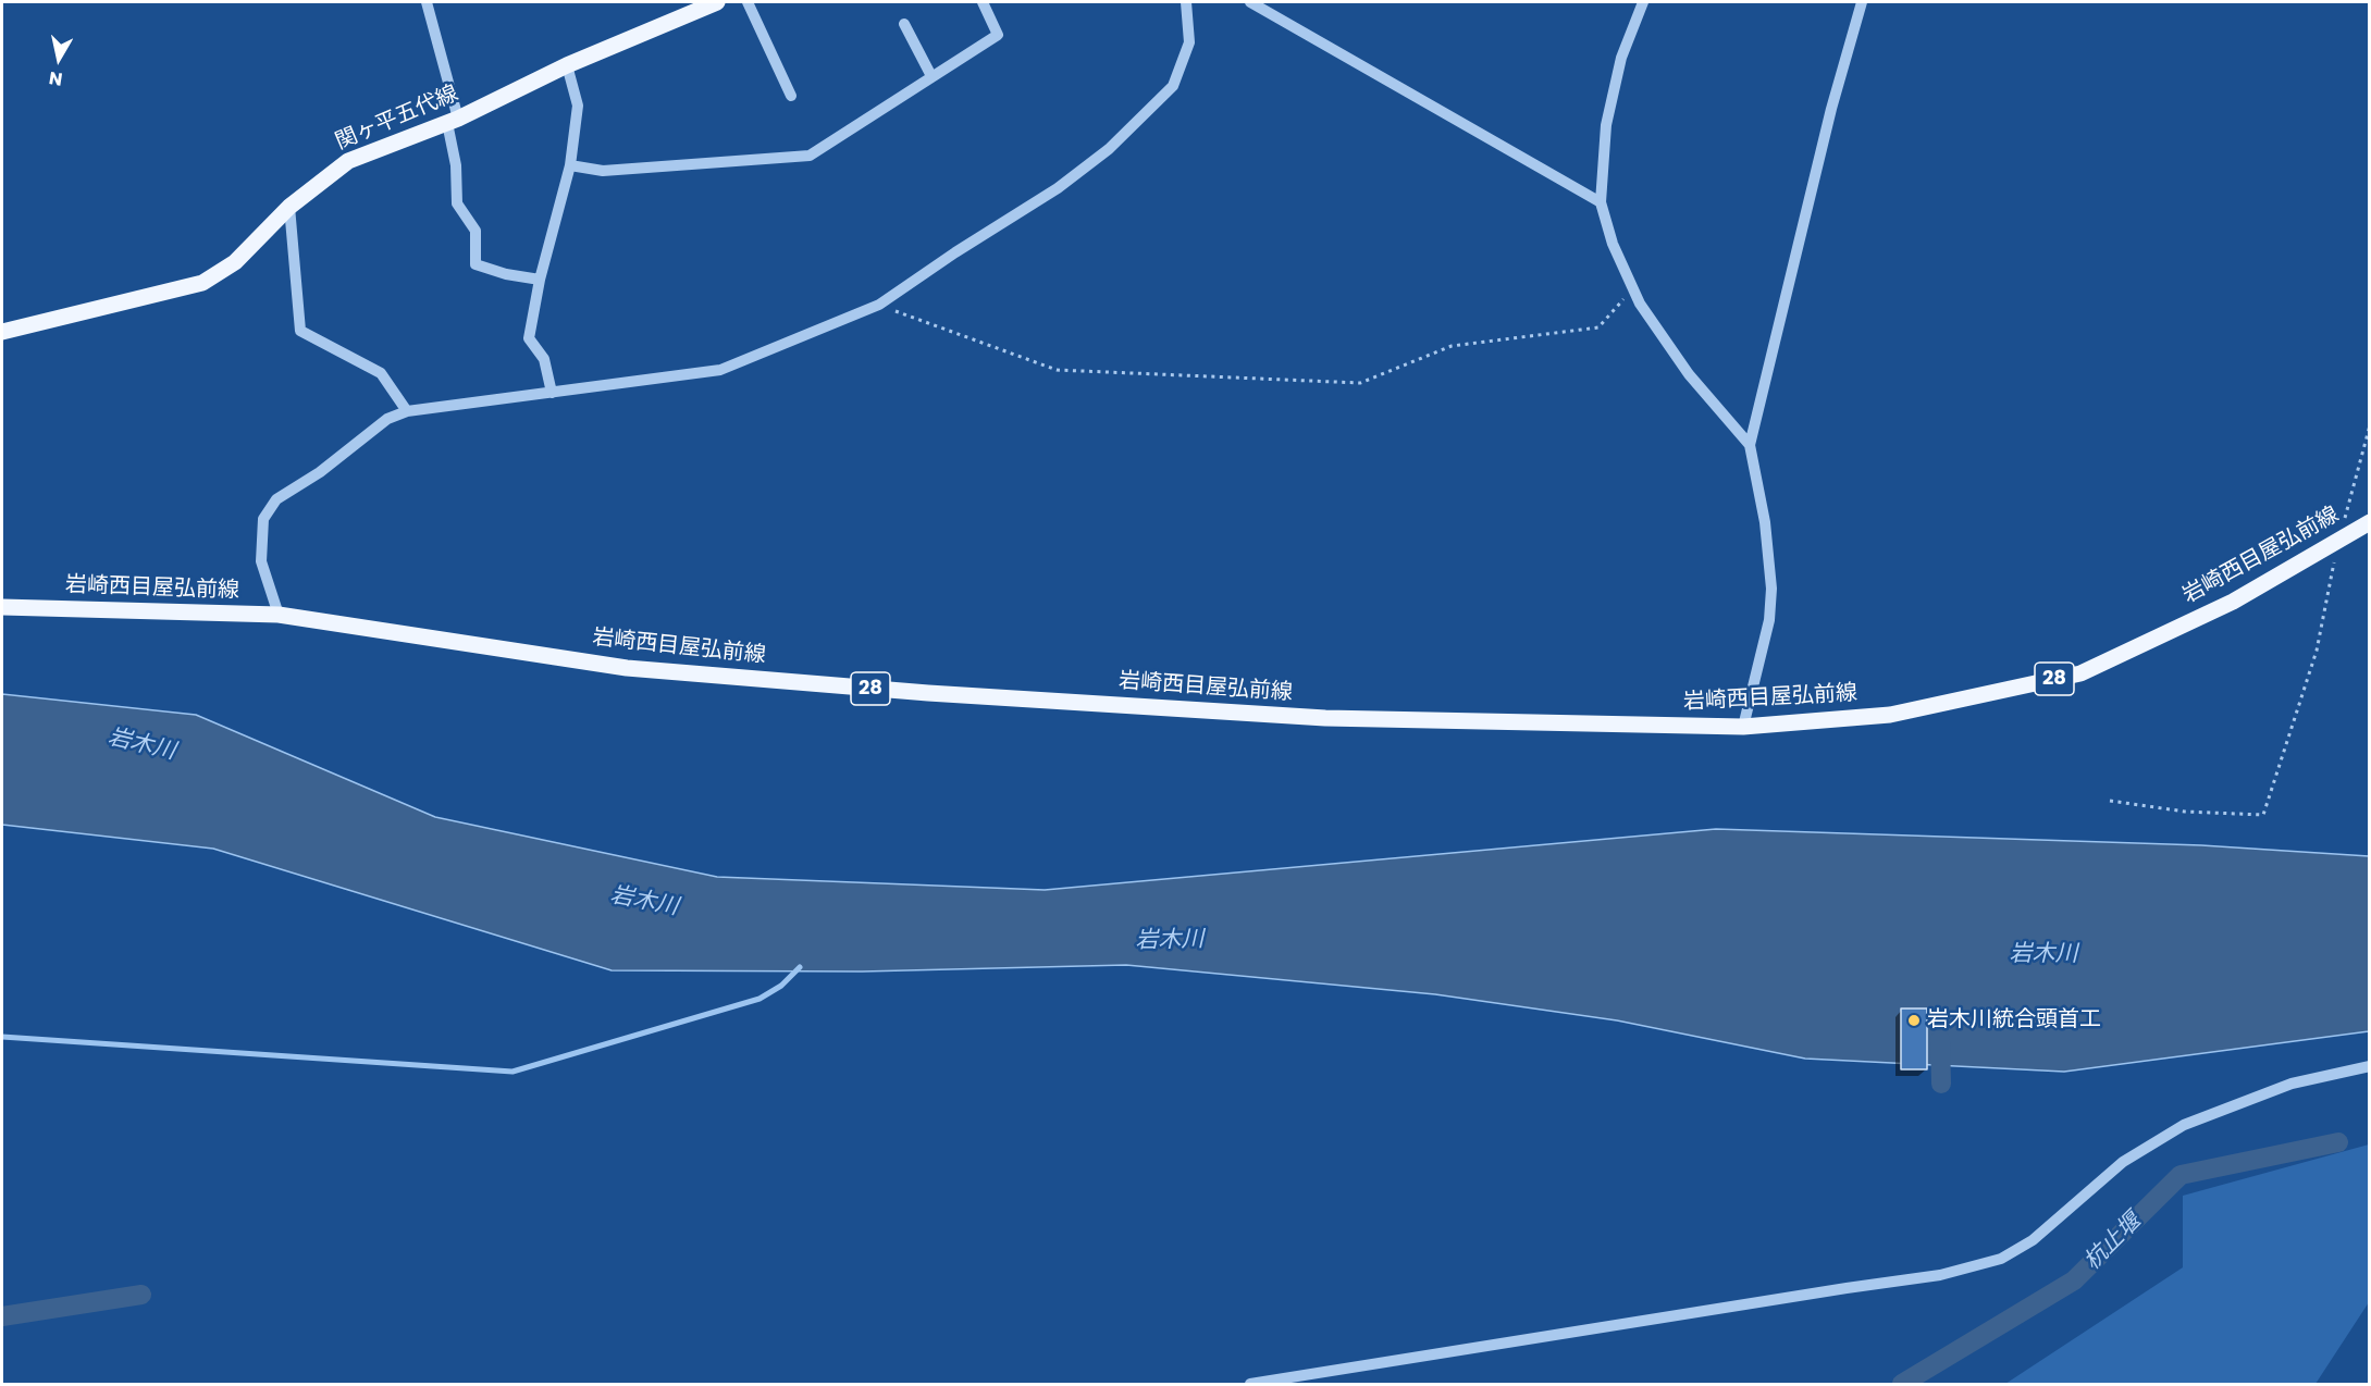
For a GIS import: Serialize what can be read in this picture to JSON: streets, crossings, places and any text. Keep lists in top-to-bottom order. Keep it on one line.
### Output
{"streets":{"main road":["関ヶ平五代線","岩崎西目屋弘前線","28"]},"water":["岩木川","杭止堰"],"places":["岩木川統合頭首工"],"north":"bottom"}
